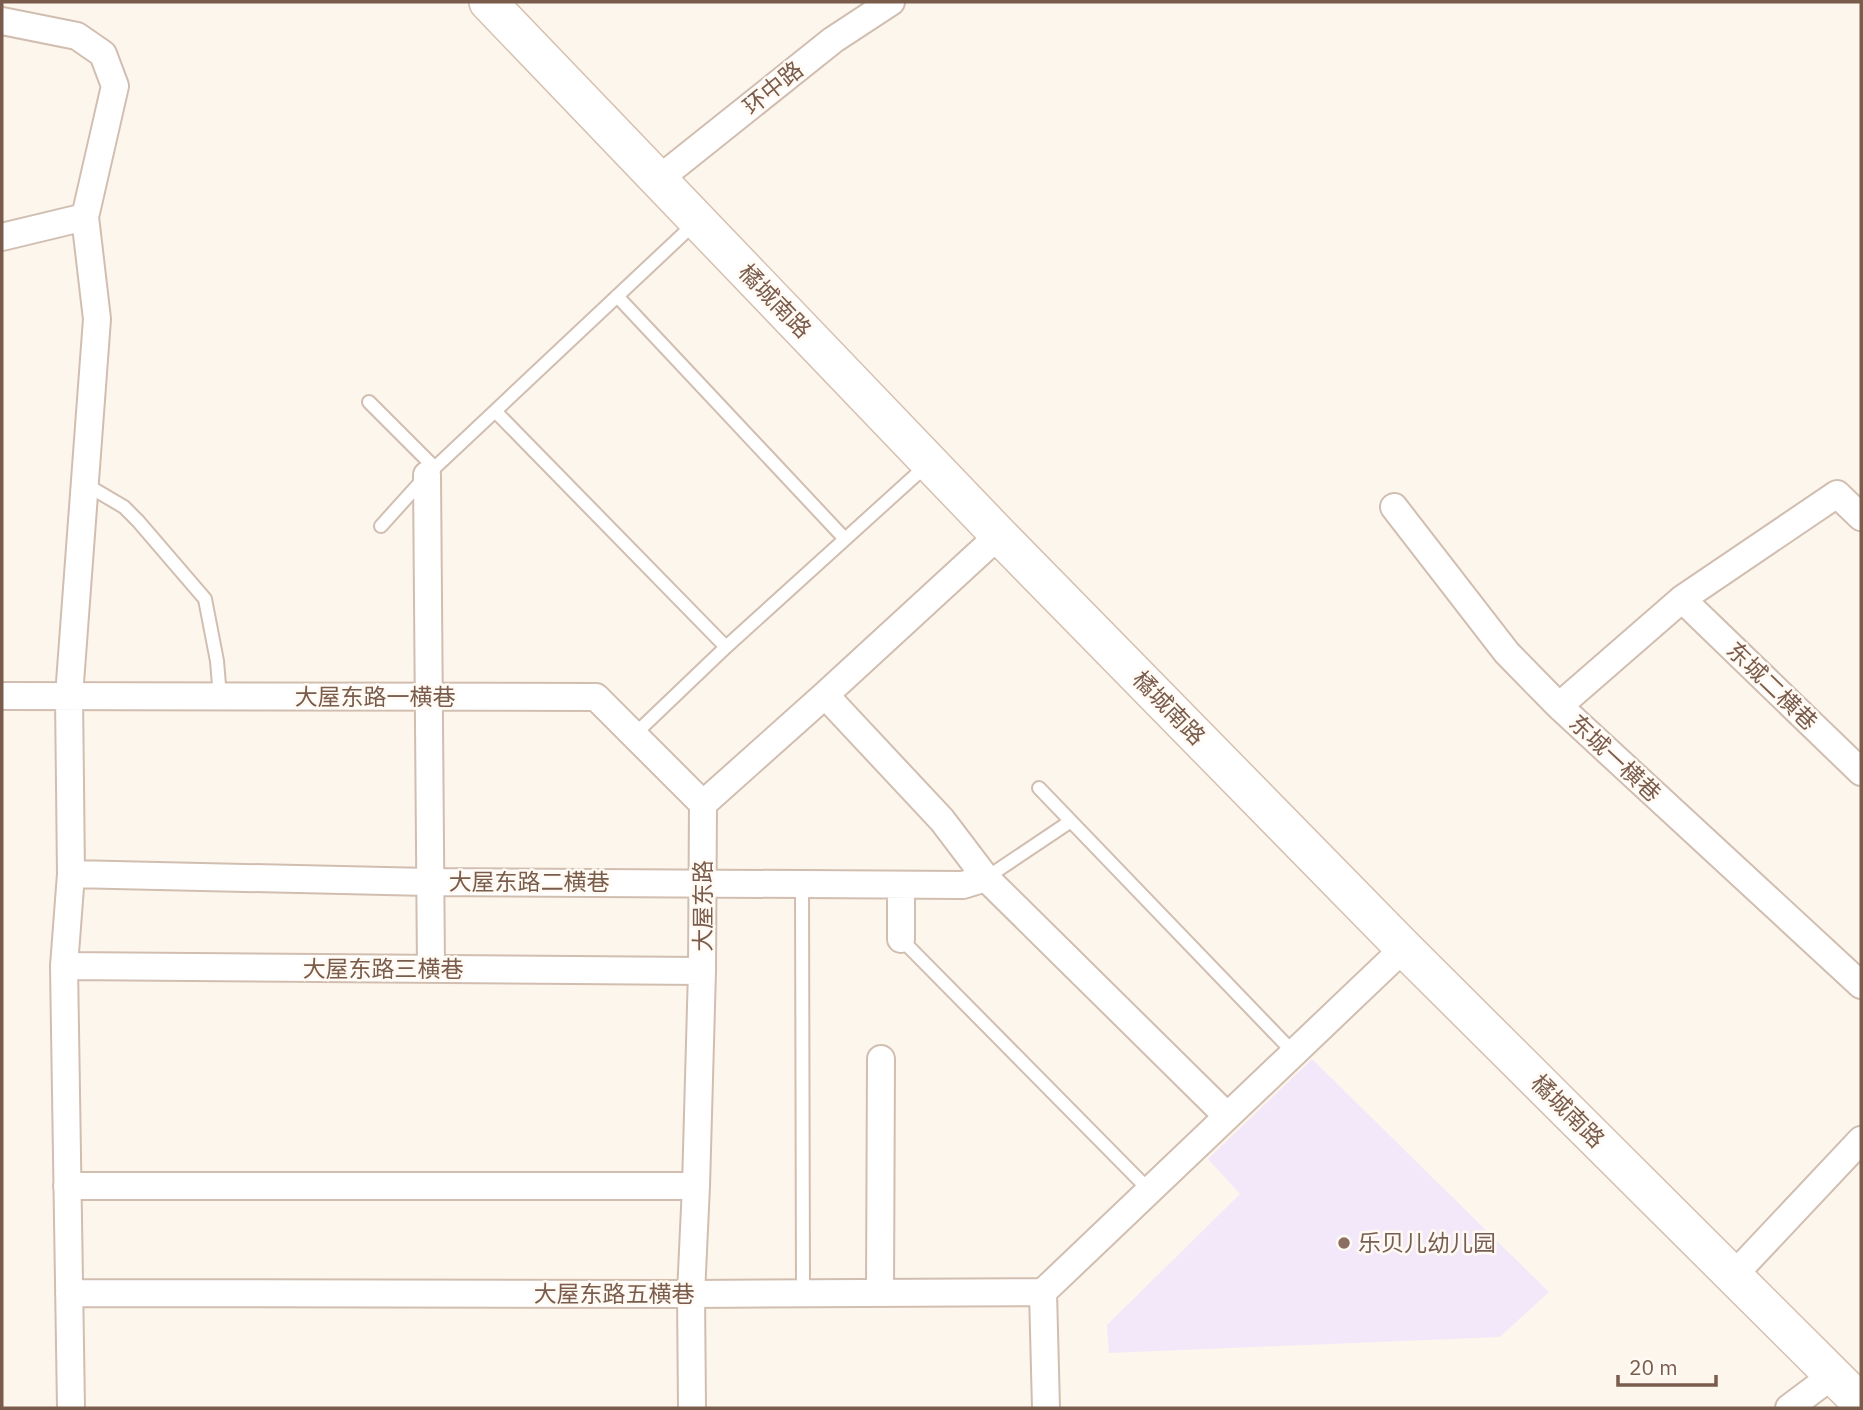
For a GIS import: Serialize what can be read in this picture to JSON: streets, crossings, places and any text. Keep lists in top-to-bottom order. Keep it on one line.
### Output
{"streets":{"main road":["橘城南路"],"street":["环中路","东城二横巷","大屋东路一横巷","东城一横巷","大屋东路二横巷","大屋东路","大屋东路三横巷","大屋东路五横巷"]},"crossings":[["环中路","橘城南路"],["大屋东路一横巷","大屋东路"],["大屋东路二横巷","大屋东路"],["大屋东路","大屋东路三横巷"],["大屋东路","大屋东路五横巷"]],"places":["乐贝儿幼儿园"],"scale_bar":"20 m"}
